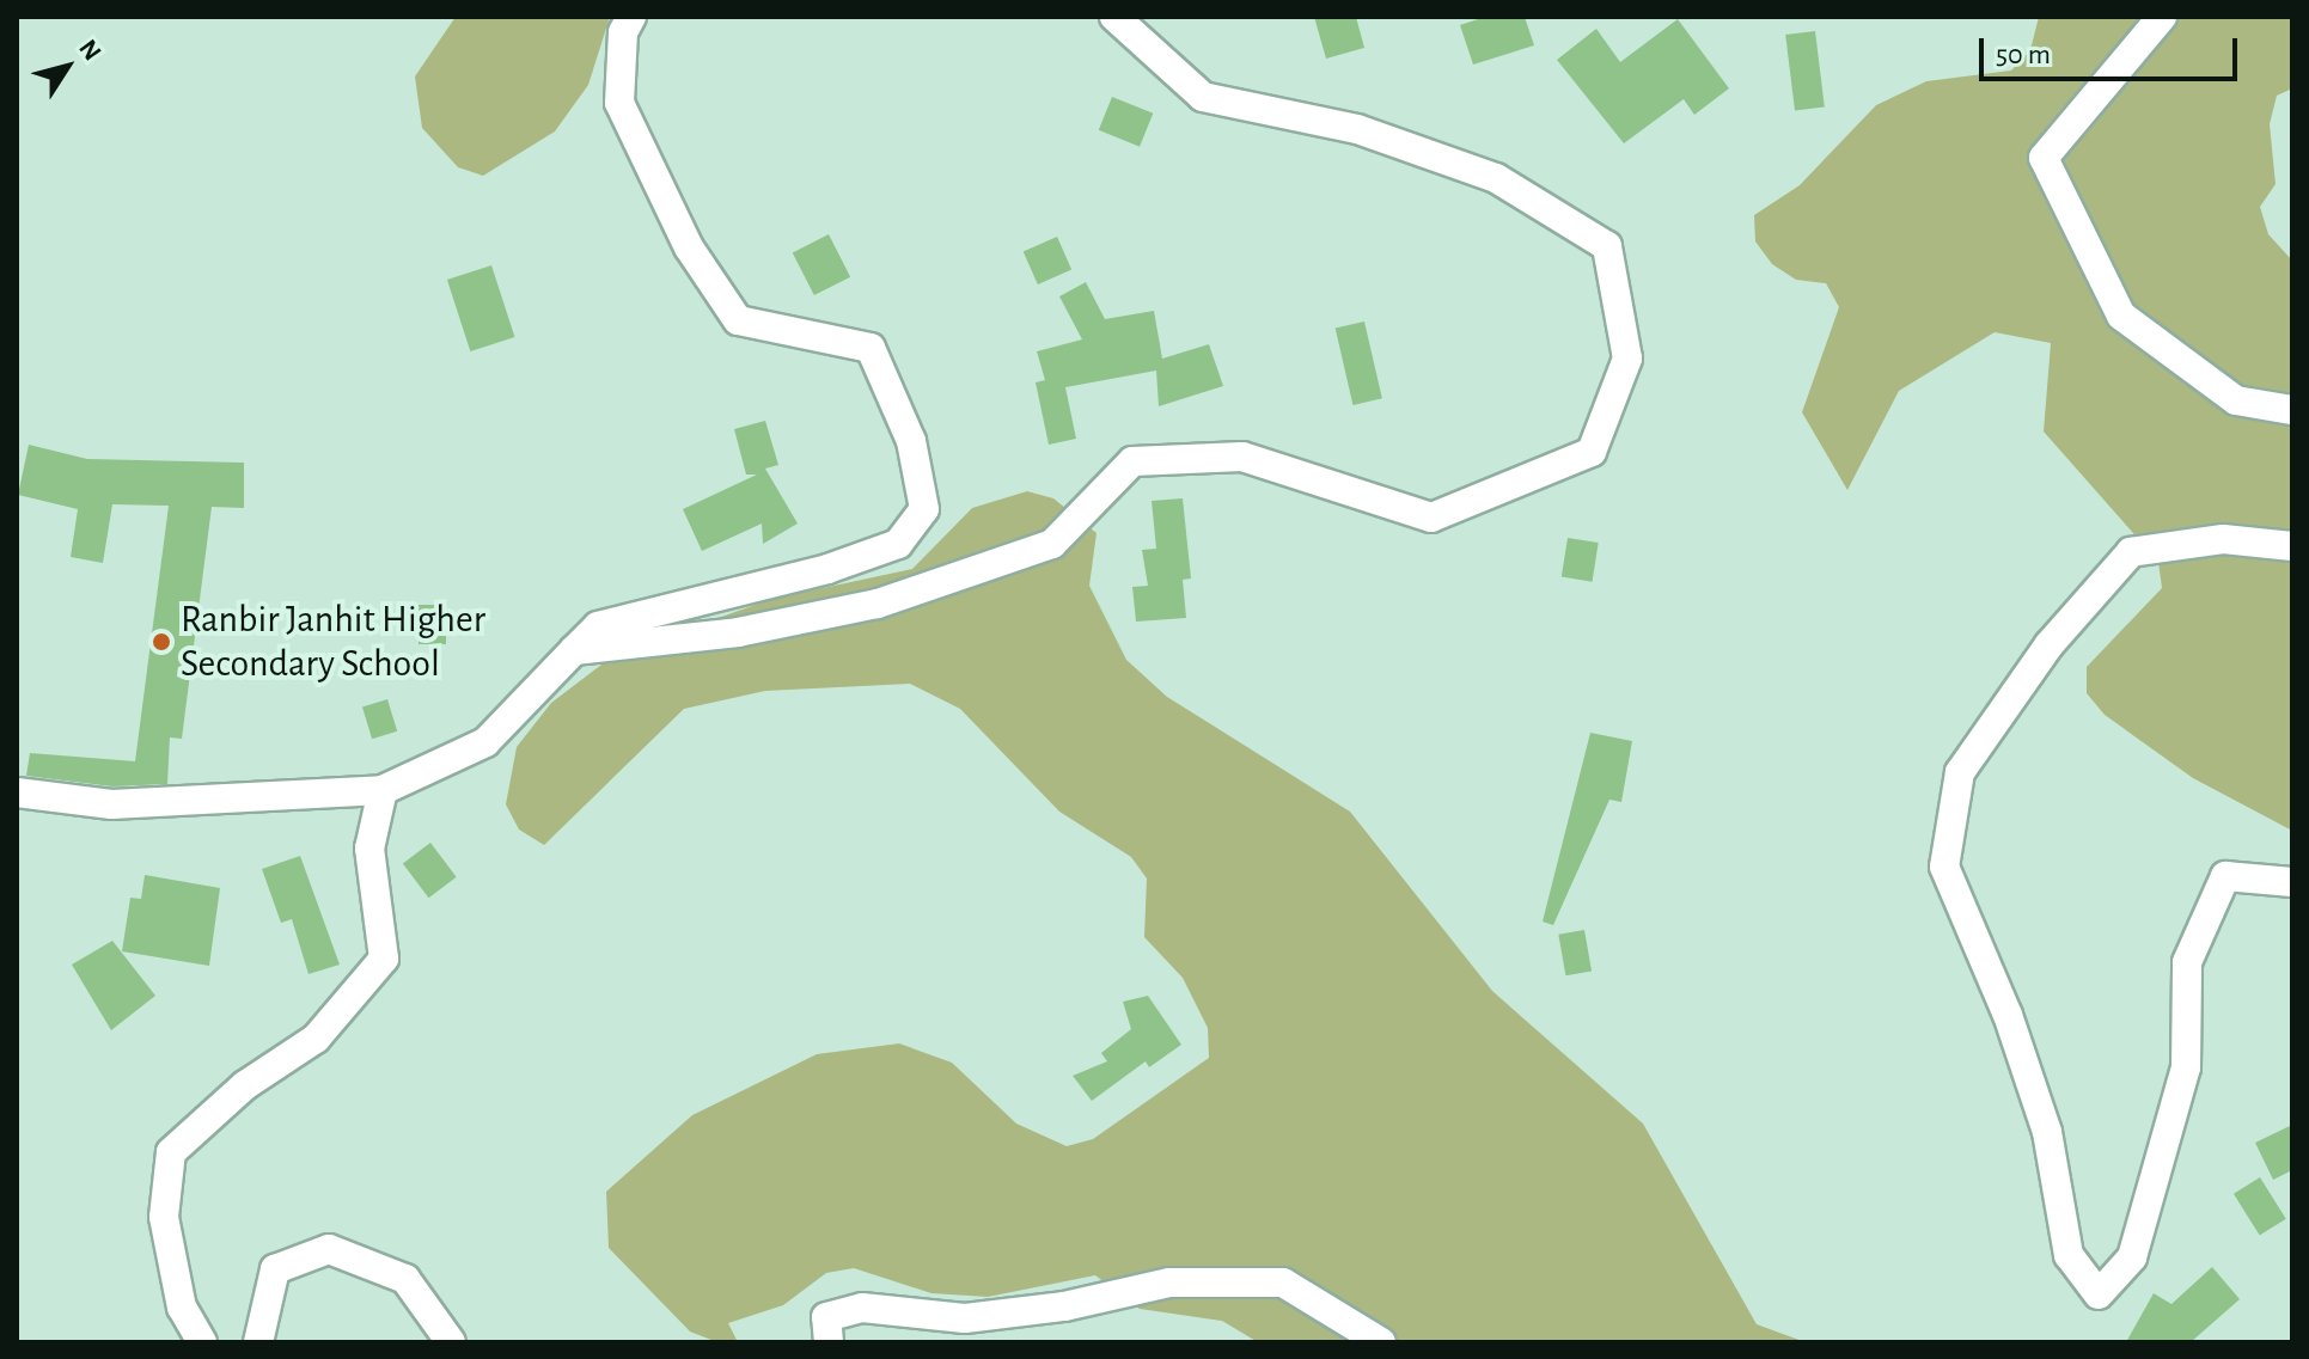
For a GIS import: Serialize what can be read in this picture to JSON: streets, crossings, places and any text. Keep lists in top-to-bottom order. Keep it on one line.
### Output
{"places":["Ranbir Janhit Higher Secondary School"],"scale_bar":"50 m","north":"top right"}
